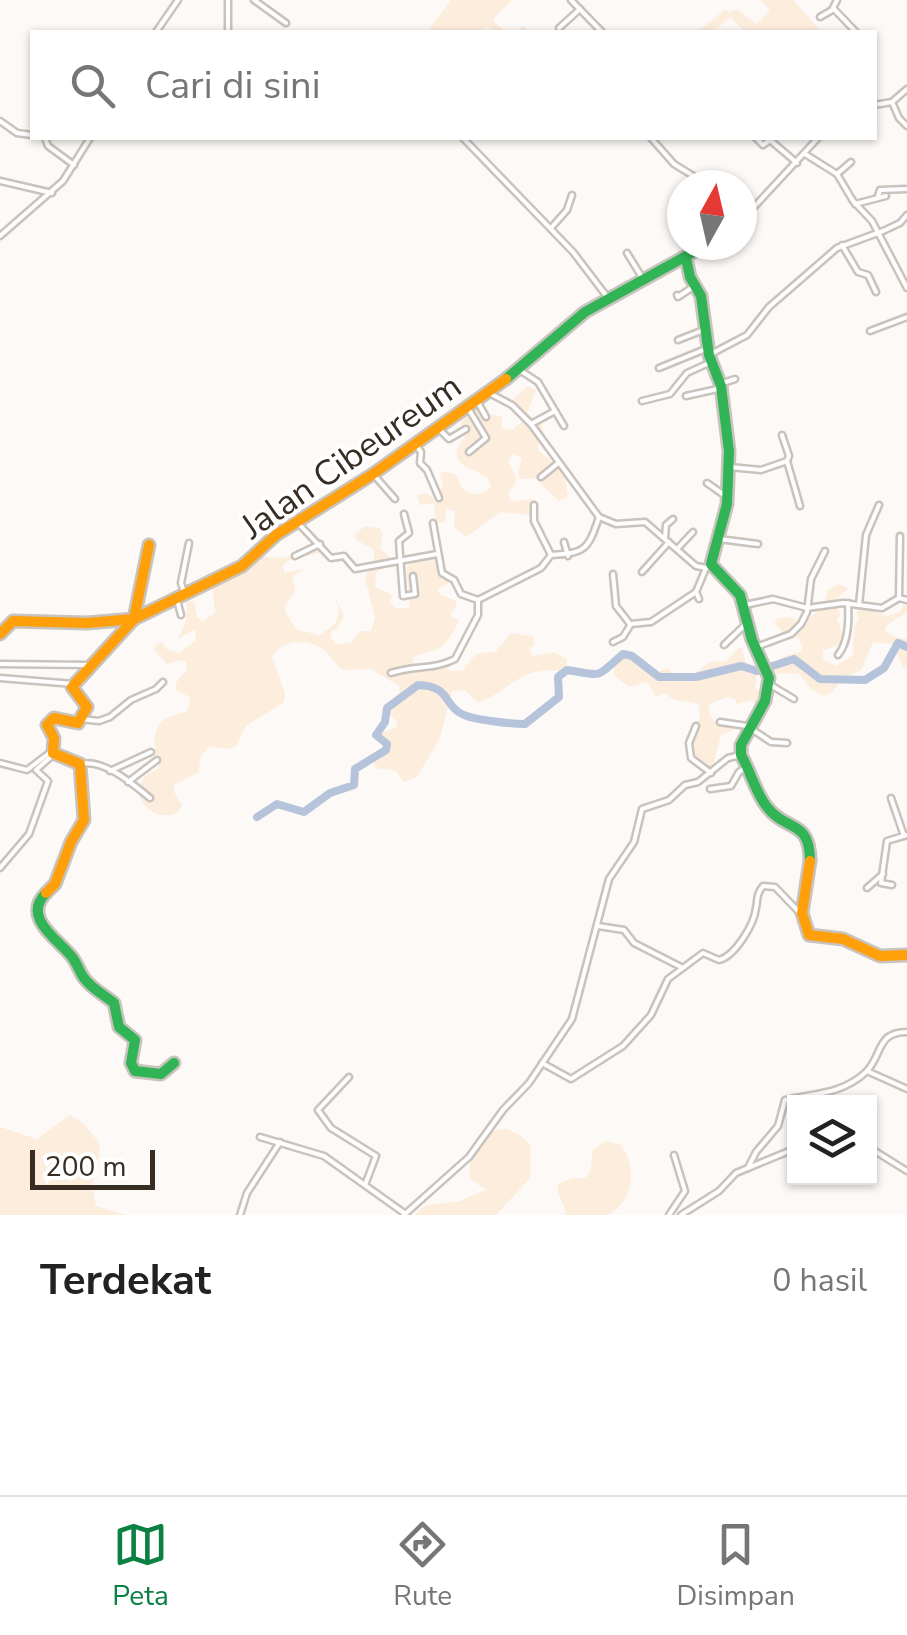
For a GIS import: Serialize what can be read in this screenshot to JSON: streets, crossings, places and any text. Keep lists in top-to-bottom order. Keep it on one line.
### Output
{"streets":{"street":["Jalan Cibeureum"]},"scale_bar":"200 m","north":"top","page":{"search":"Cari di sini","scale":"200 m","heading":["Terdekat","0 hasil"],"nav":["Peta","Rute","Disimpan"]}}
